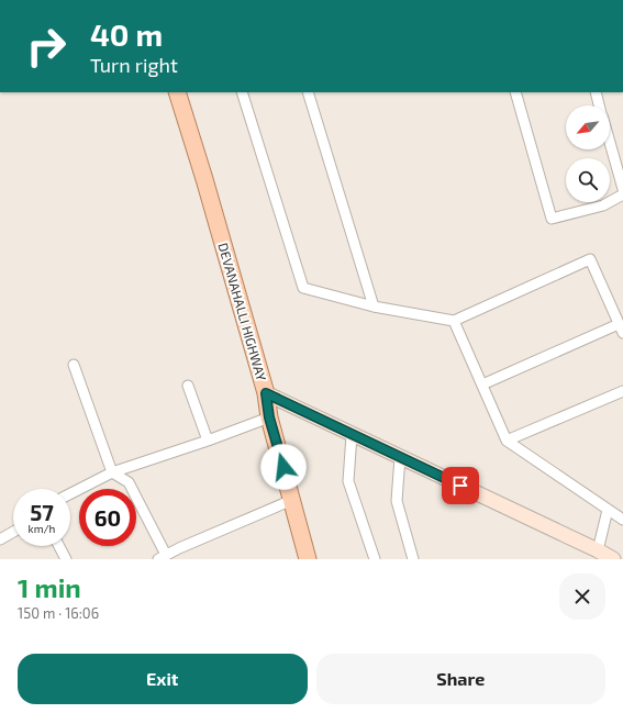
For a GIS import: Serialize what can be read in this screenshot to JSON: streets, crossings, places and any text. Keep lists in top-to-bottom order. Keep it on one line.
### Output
{"streets":{"main road":["DEVANAHALLI HIGHWAY"]},"north":"bottom left","page":{"turn":["40 m","Turn right"],"speed":"57 km/h","limit":"60","heading":["1 min","150 m · 16:06"],"buttons":["Exit","Share"]}}
